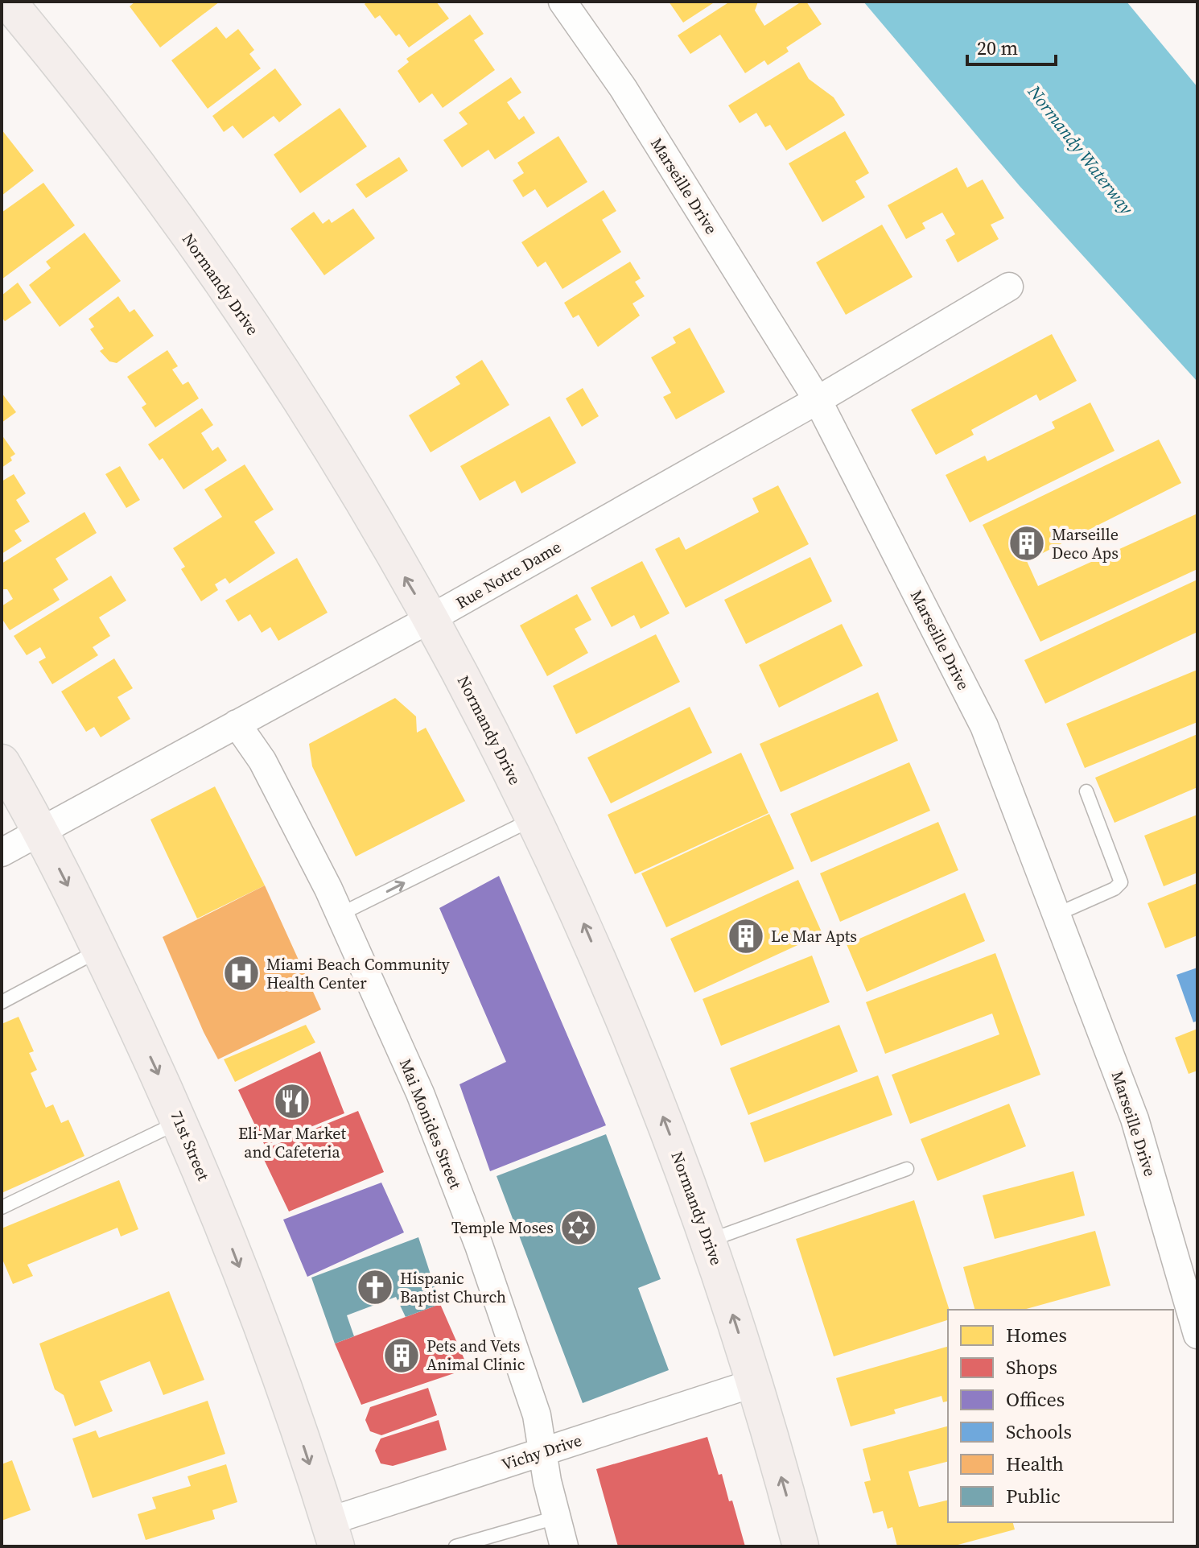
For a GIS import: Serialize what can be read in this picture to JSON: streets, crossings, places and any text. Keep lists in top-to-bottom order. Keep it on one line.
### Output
{"streets":{"main road":["Normandy Drive","71st Street"],"street":["Marseille Drive","Rue Notre Dame","Mai Monides Street","Vichy Drive"]},"crossings":[["Marseille Drive","Rue Notre Dame"],["Normandy Drive","Rue Notre Dame"],["Normandy Drive","Vichy Drive"],["Rue Notre Dame","Mai Monides Street"],["Rue Notre Dame","71st Street"],["Mai Monides Street","Vichy Drive"],["71st Street","Vichy Drive"]],"one_way":["Normandy Drive","71st Street"],"water":["Normandy Waterway"],"places":{"building":["Marseille Deco Aps","Le Mar Apts","Pets and Vets Animal Clinic"],"hospital":["Miami Beach Community Health Center"],"restaurant":["Eli-Mar Market and Cafeteria"],"synagogue":["Temple Moses"],"church":["Hispanic Baptist Church"]},"legend":["Homes","Shops","Offices","Schools","Health","Public"],"scale_bar":"20 m"}
